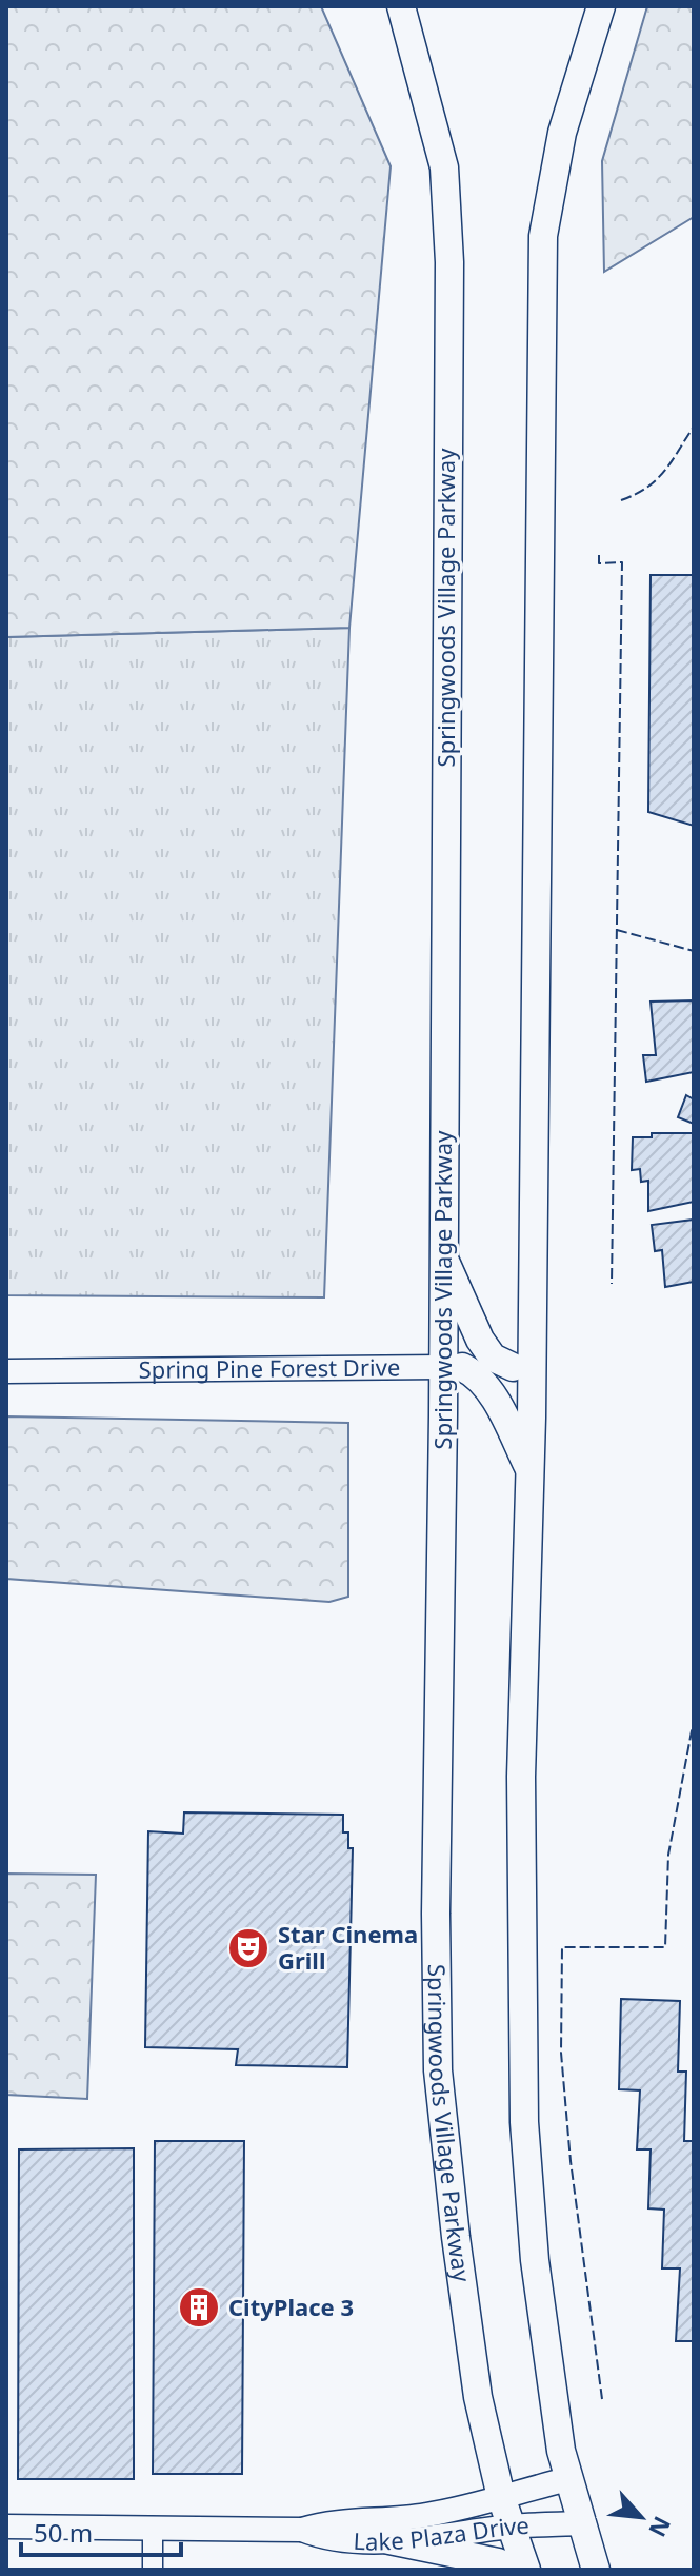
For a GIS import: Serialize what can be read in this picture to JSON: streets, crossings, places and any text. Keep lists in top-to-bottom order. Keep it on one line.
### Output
{"streets":{"main road":["Springwoods Village Parkway"],"street":["Spring Pine Forest Drive","Lake Plaza Drive"]},"crossings":[["Springwoods Village Parkway","Spring Pine Forest Drive"],["Springwoods Village Parkway","Lake Plaza Drive"]],"places":{"theatre":["Star Cinema Grill"],"building":["CityPlace 3"]},"scale_bar":"50 m","north":"bottom right"}
